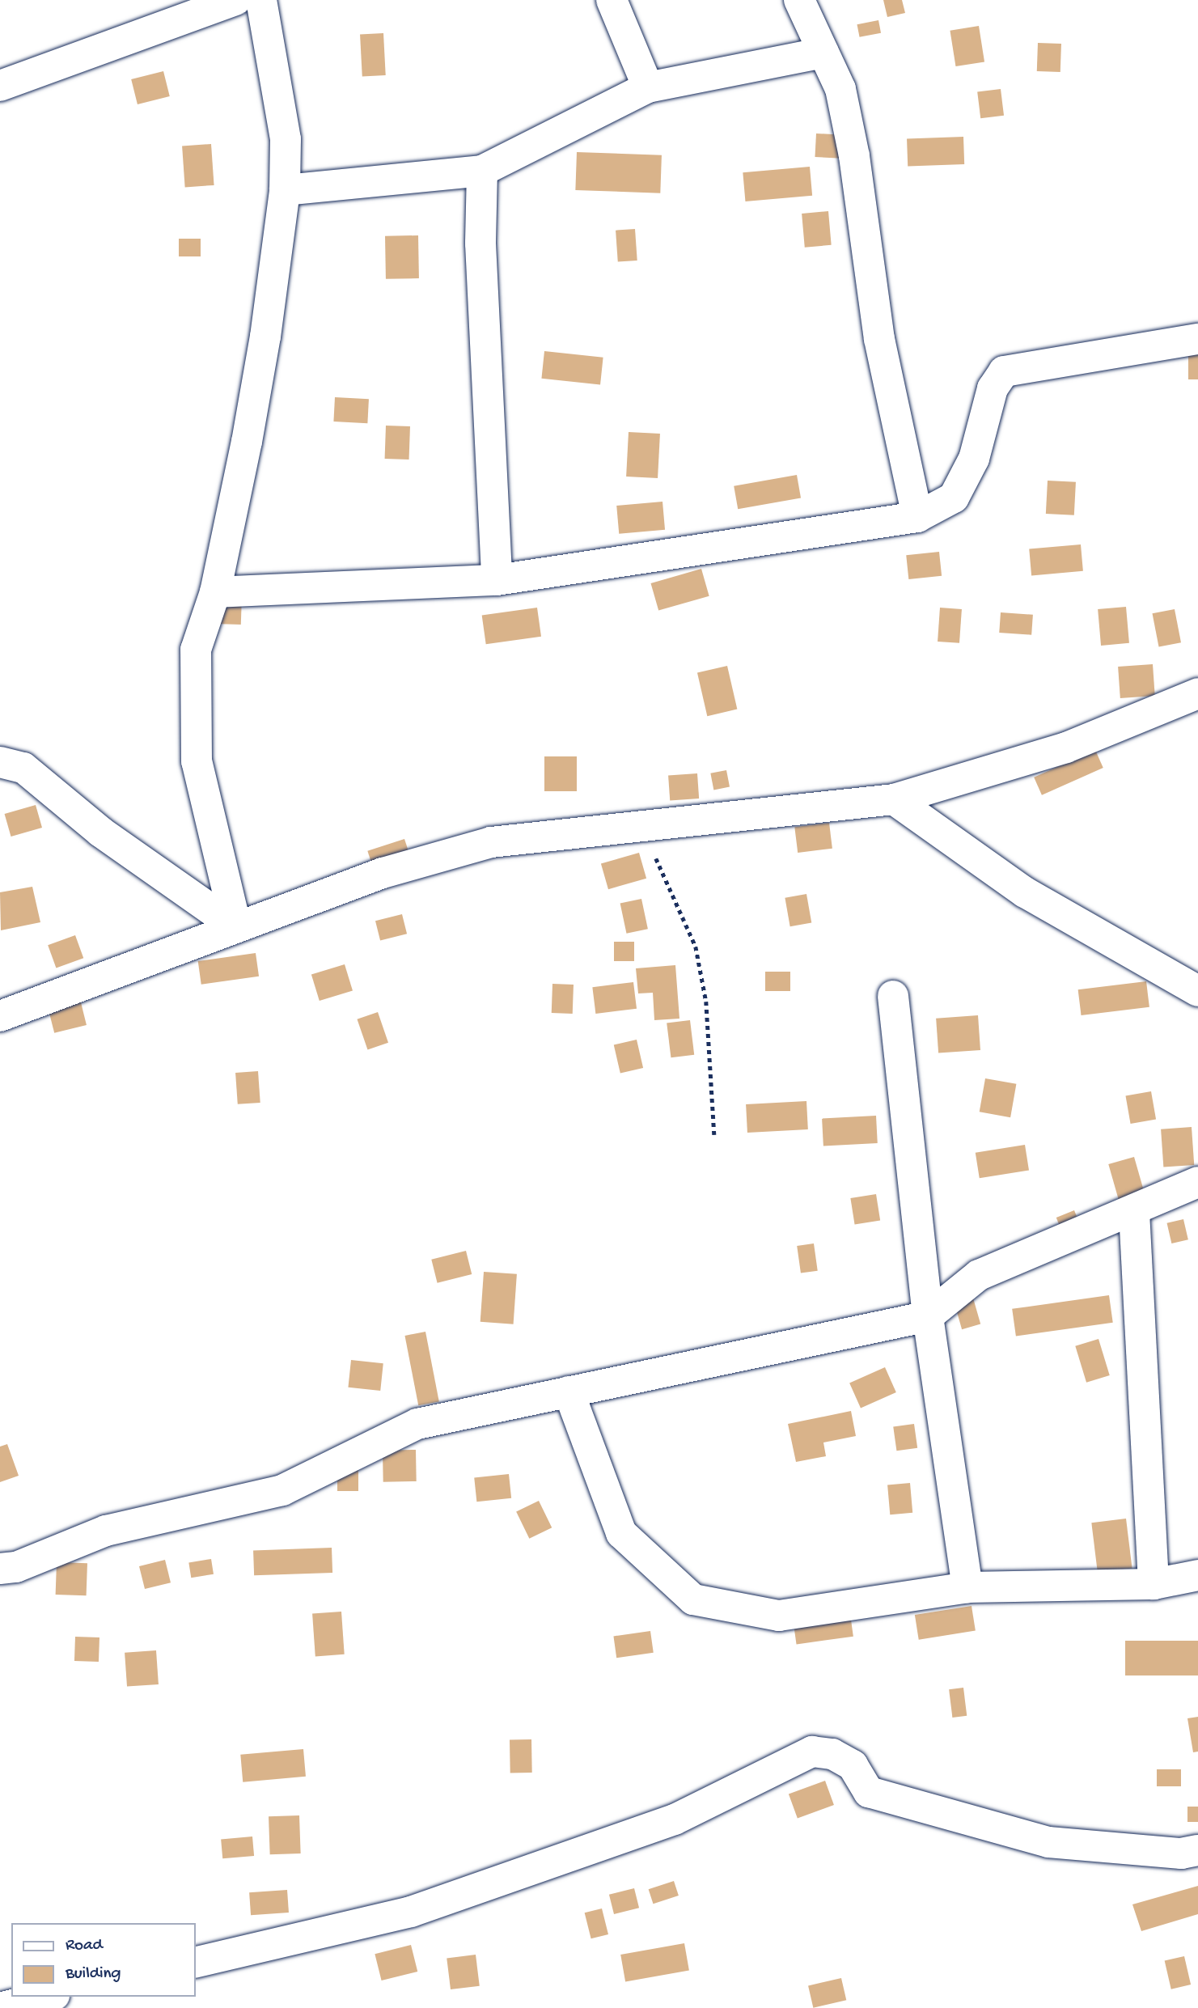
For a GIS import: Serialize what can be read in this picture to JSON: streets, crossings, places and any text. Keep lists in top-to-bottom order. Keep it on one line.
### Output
{"legend":["Road","Building"]}
